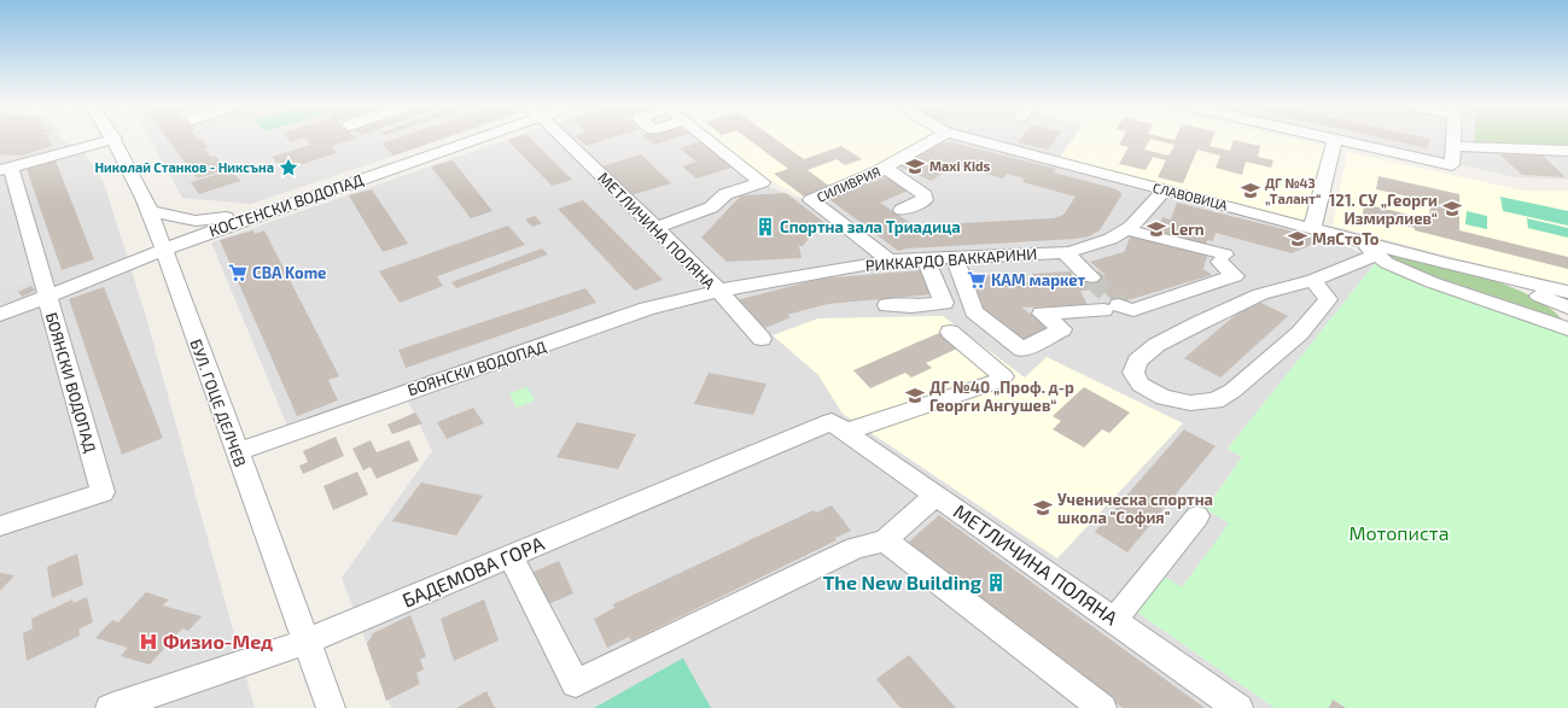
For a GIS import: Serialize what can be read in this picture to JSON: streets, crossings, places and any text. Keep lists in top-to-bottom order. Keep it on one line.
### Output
{"streets":{"street":["СИЛИВРИЯ","СЛАВОВИЦА","КОСТЕНСКИ ВОДОПАД","МЕТЛИЧИНА ПОЛЯНА","РИККАРДО ВАККАРИНИ","БОЯНСКИ ВОДОПАД","БУЛ. ГОЦЕ ДЕЛЧЕВ","БАДЕМОВА ГОРА"]},"crossings":[["СИЛИВРИЯ","РИККАРДО ВАККАРИНИ"],["СЛАВОВИЦА","РИККАРДО ВАККАРИНИ"],["КОСТЕНСКИ ВОДОПАД","БОЯНСКИ ВОДОПАД"],["КОСТЕНСКИ ВОДОПАД","БУЛ. ГОЦЕ ДЕЛЧЕВ"],["МЕТЛИЧИНА ПОЛЯНА","РИККАРДО ВАККАРИНИ"],["МЕТЛИЧИНА ПОЛЯНА","БОЯНСКИ ВОДОПАД"],["МЕТЛИЧИНА ПОЛЯНА","БАДЕМОВА ГОРА"],["РИККАРДО ВАККАРИНИ","БОЯНСКИ ВОДОПАД"],["БОЯНСКИ ВОДОПАД","БУЛ. ГОЦЕ ДЕЛЧЕВ"],["БУЛ. ГОЦЕ ДЕЛЧЕВ","БАДЕМОВА ГОРА"]],"parks":["Мотописта"],"places":{"school or university":["Maxi Kids","ДГ №43 „Талант“","121. СУ „Георги Измирлиев“","Lern","МяСтоТо","ДГ №40 „Проф. д-р Георги Ангушев“","Ученическа спортна школа \"София\""],"place":["Николай Станков - Никсъна"],"building":["Спортна зала Триадица","The New Building"],"supermarket":["CBA Kome","КАМ маркет"],"hospital":["Физио-Мед"]}}
